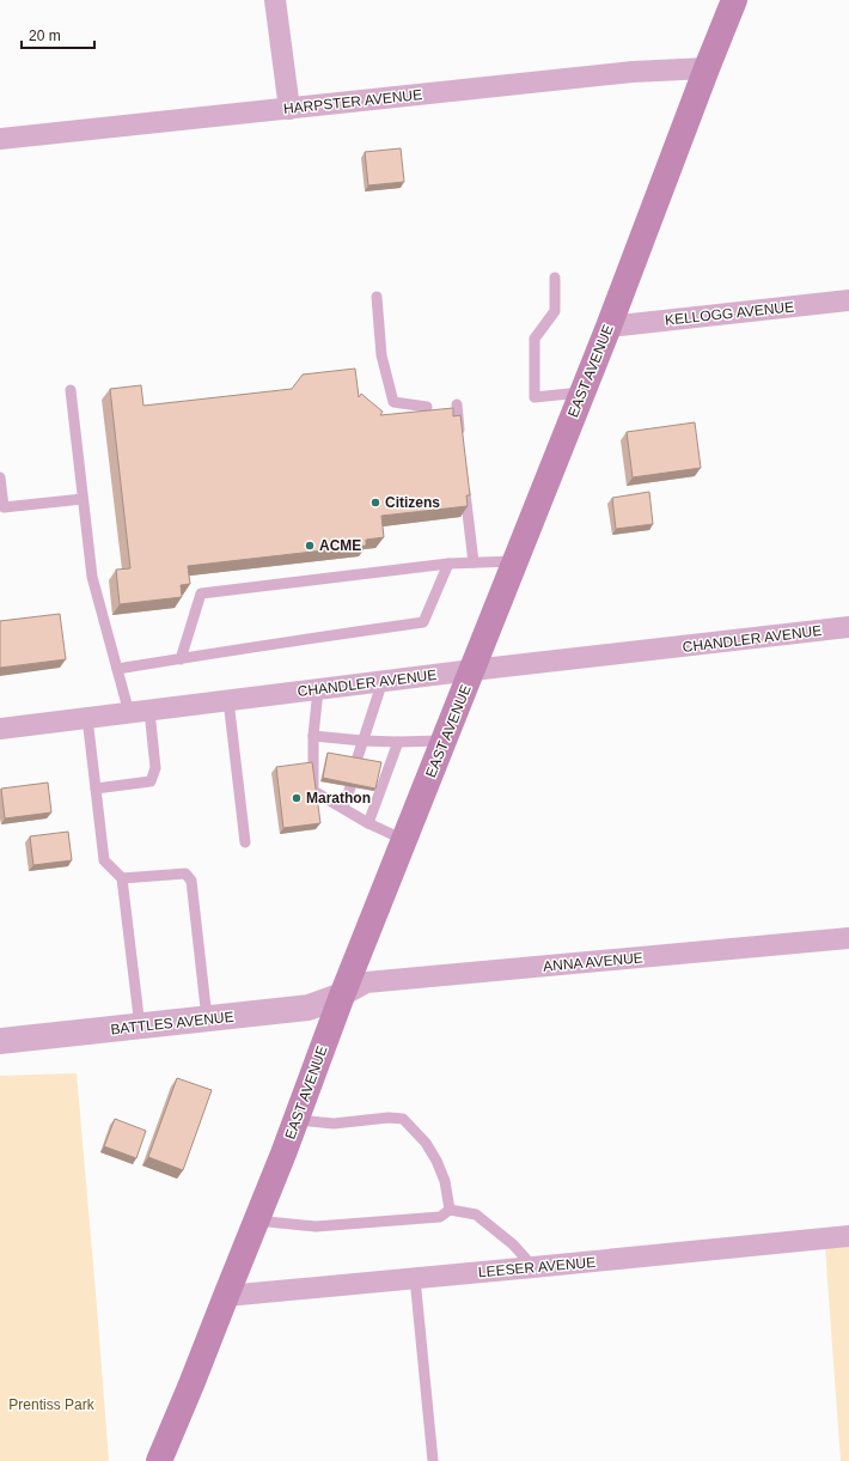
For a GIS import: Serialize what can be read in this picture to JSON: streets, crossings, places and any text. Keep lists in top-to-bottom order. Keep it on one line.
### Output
{"streets":{"main road":["EAST AVENUE"],"street":["HARPSTER AVENUE","KELLOGG AVENUE","CHANDLER AVENUE","ANNA AVENUE","BATTLES AVENUE","LEESER AVENUE"]},"crossings":[["HARPSTER AVENUE","EAST AVENUE"],["KELLOGG AVENUE","EAST AVENUE"],["EAST AVENUE","CHANDLER AVENUE"],["EAST AVENUE","ANNA AVENUE"],["EAST AVENUE","BATTLES AVENUE"],["EAST AVENUE","LEESER AVENUE"],["ANNA AVENUE","BATTLES AVENUE"]],"parks":["Prentiss Park"],"places":["Citizens","ACME","Marathon"],"scale_bar":"20 m"}
